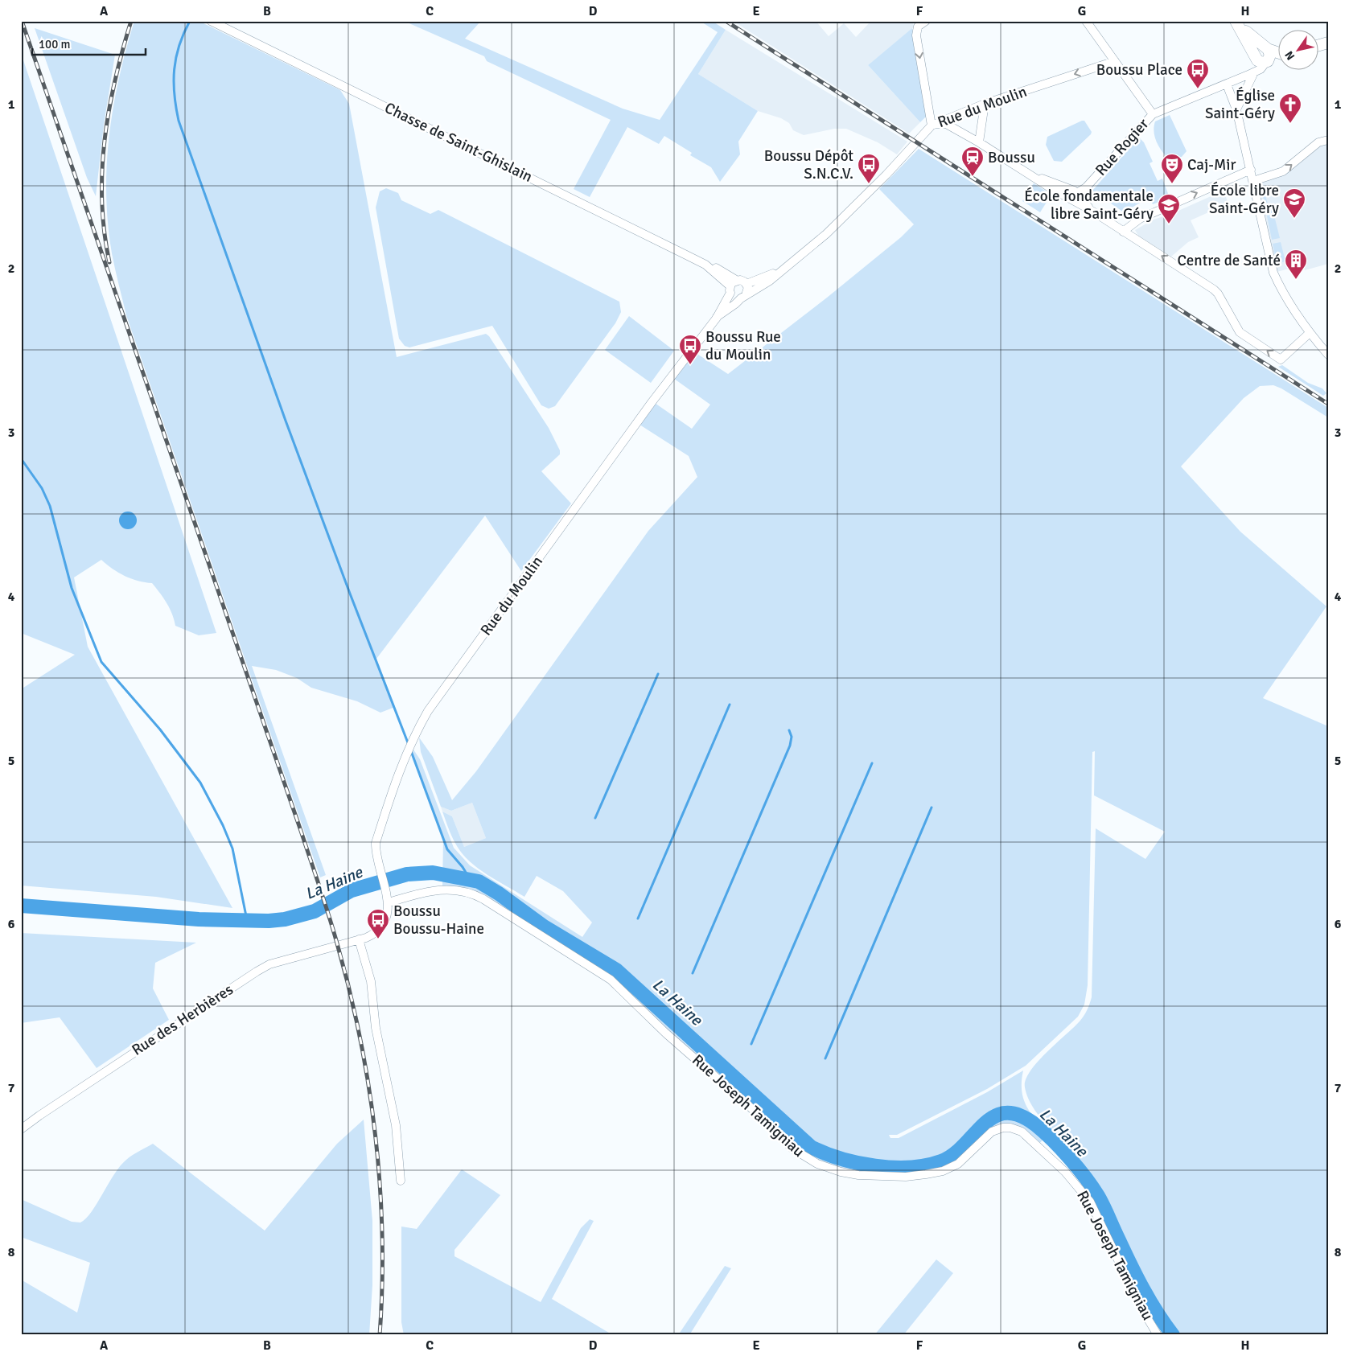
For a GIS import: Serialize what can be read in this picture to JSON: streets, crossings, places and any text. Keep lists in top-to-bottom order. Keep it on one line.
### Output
{"streets":{"street":["Rue du Moulin","Chasse de Saint-Ghislain","Rue Rogier","Rue des Herbières","Rue Joseph Tamigniau"]},"crossings":[["Rue du Moulin","Chasse de Saint-Ghislain"],["Rue du Moulin","Rue Joseph Tamigniau"]],"water":["La Haine"],"places":{"bus stop":["Boussu Place","Boussu Dépôt S.N.C.V.","Boussu Rue du Moulin","Boussu Boussu-Haine"],"church":["Église Saint-Géry"],"station":["Boussu"],"theatre":["Caj-Mir"],"school or university":["École libre Saint-Géry","École fondamentale libre Saint-Géry"],"building":["Centre de Santé"]},"scale_bar":"100 m","north":"bottom left","grid":{"columns":["A","B","C","D","E","F","G","H"],"rows":["1","2","3","4","5","6","7","8"]}}
